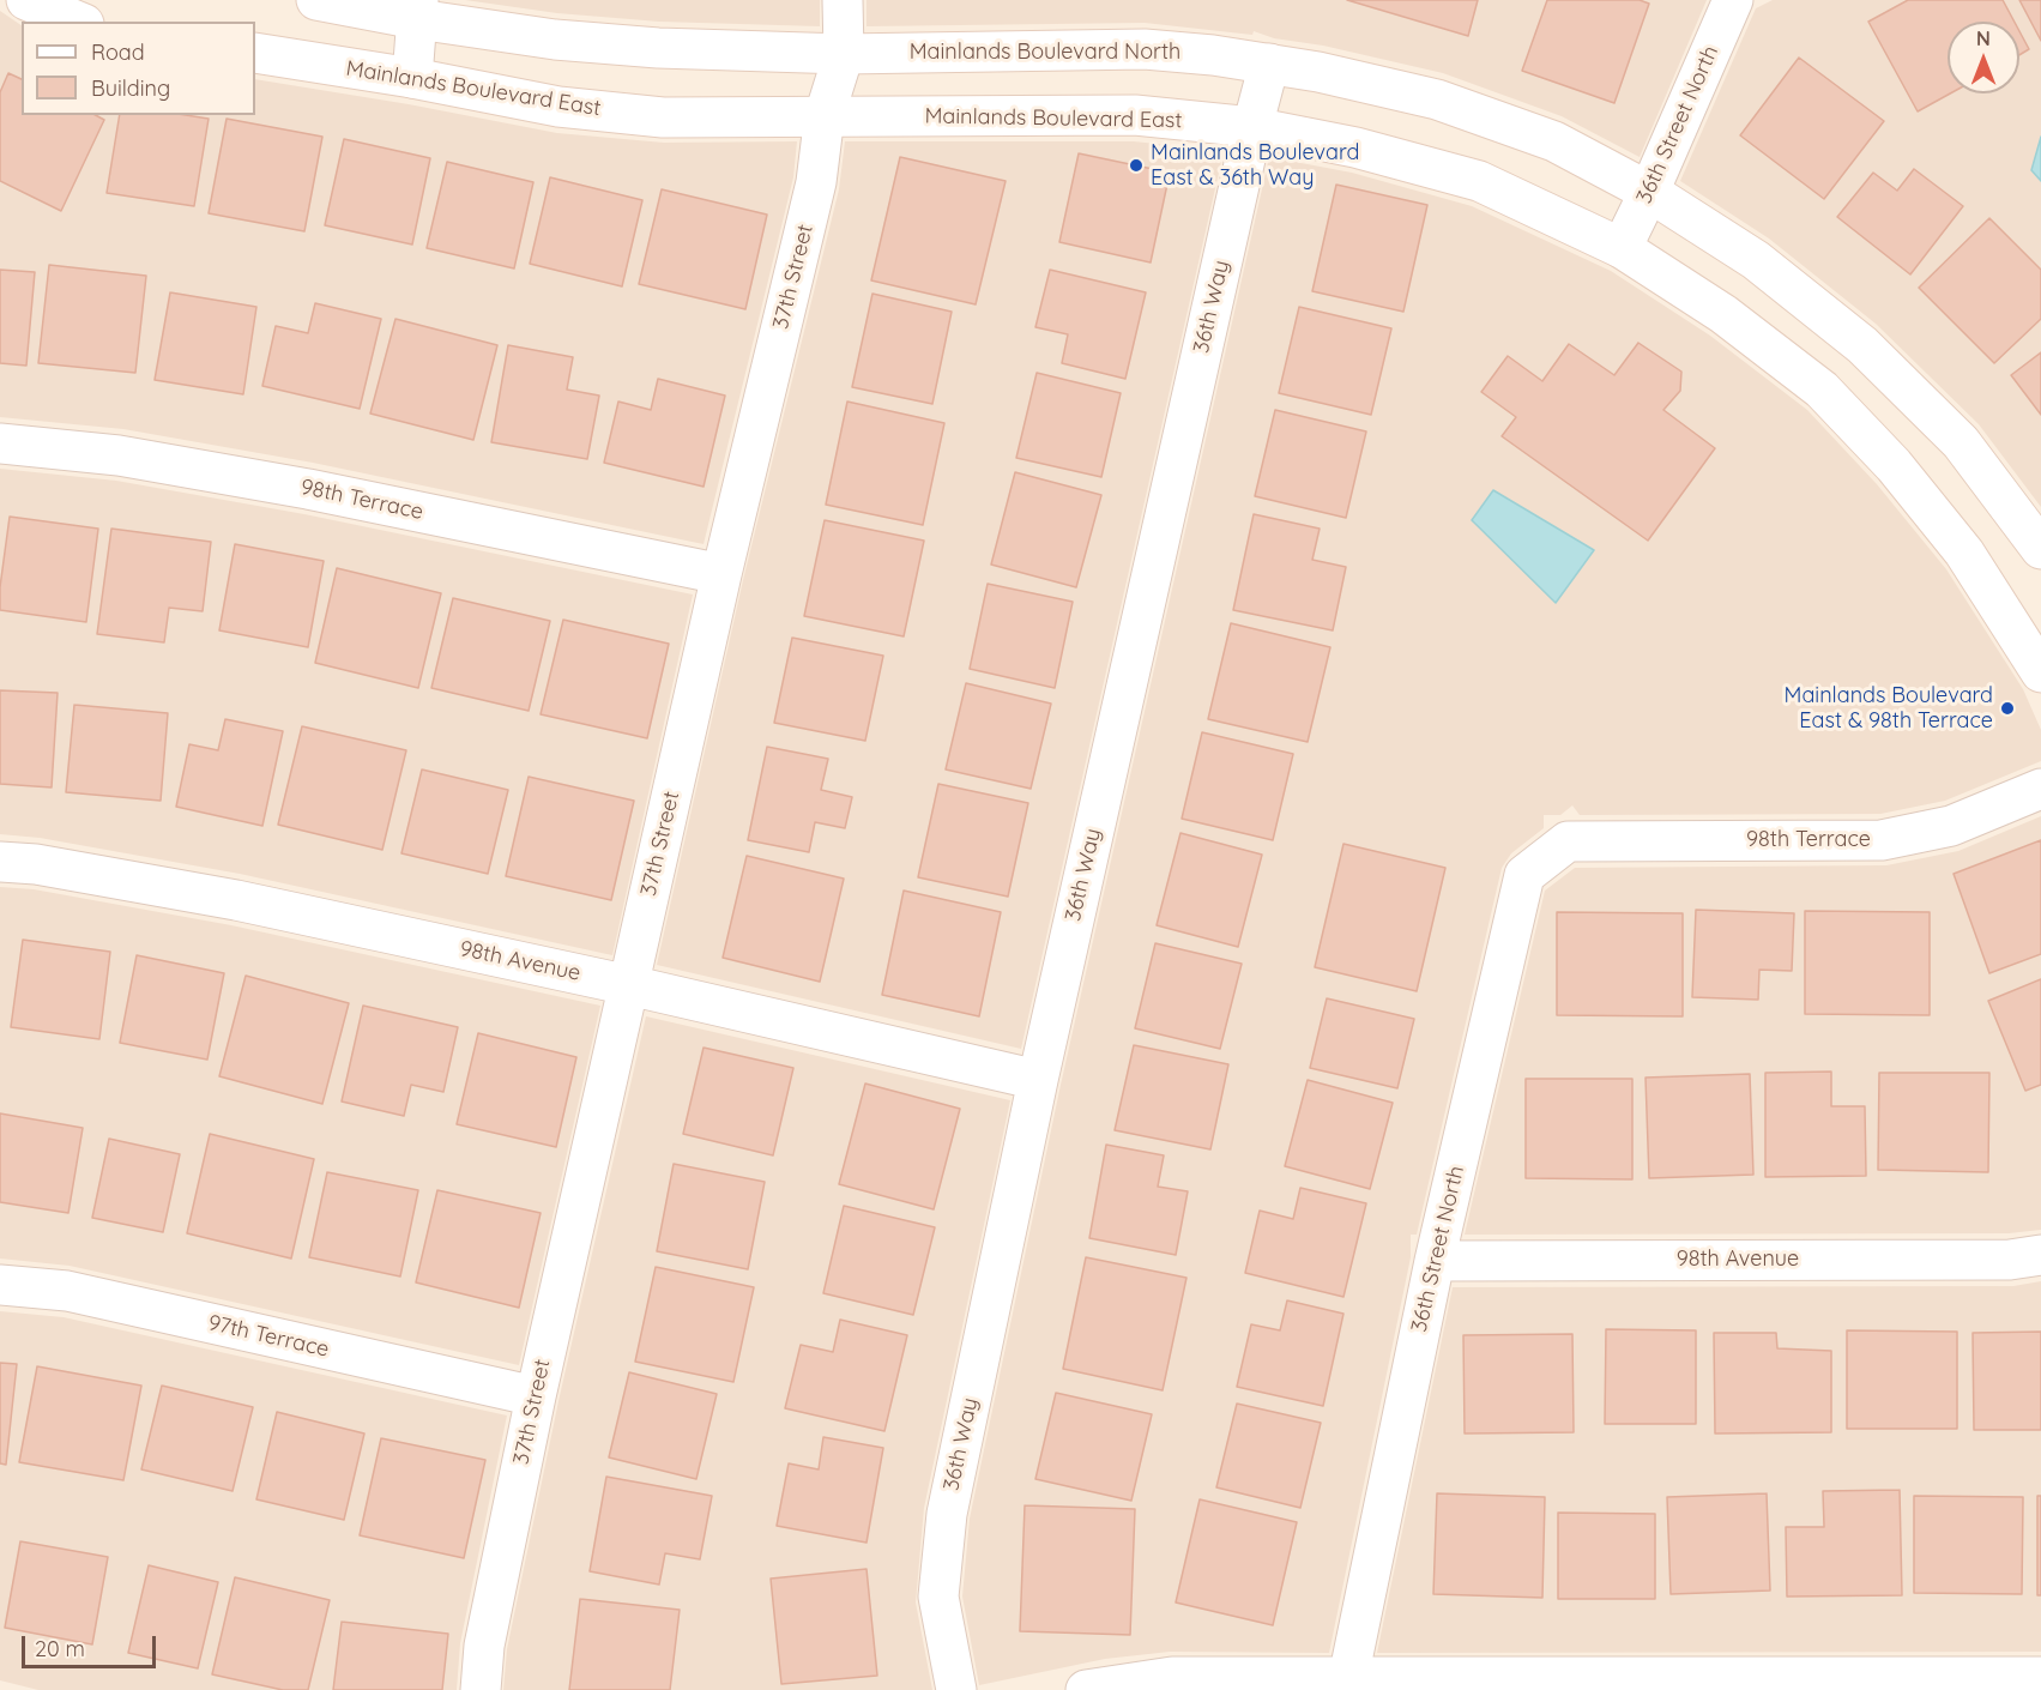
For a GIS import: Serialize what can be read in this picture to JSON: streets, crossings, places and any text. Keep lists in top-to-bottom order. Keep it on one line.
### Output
{"streets":{"street":["Mainlands Boulevard North","Mainlands Boulevard East","36th Street North","37th Street","36th Way","98th Terrace","98th Avenue","97th Terrace"]},"crossings":[["Mainlands Boulevard North","36th Street North"],["Mainlands Boulevard North","37th Street"],["Mainlands Boulevard North","36th Way"],["Mainlands Boulevard East","36th Street North"],["Mainlands Boulevard East","37th Street"],["Mainlands Boulevard East","36th Way"],["36th Street North","98th Terrace"],["36th Street North","98th Avenue"],["37th Street","98th Terrace"],["37th Street","98th Avenue"],["37th Street","97th Terrace"],["36th Way","98th Avenue"]],"places":["Mainlands Boulevard East & 36th Way","Mainlands Boulevard East & 98th Terrace"],"legend":["Road","Building"],"scale_bar":"20 m","north":"top"}
